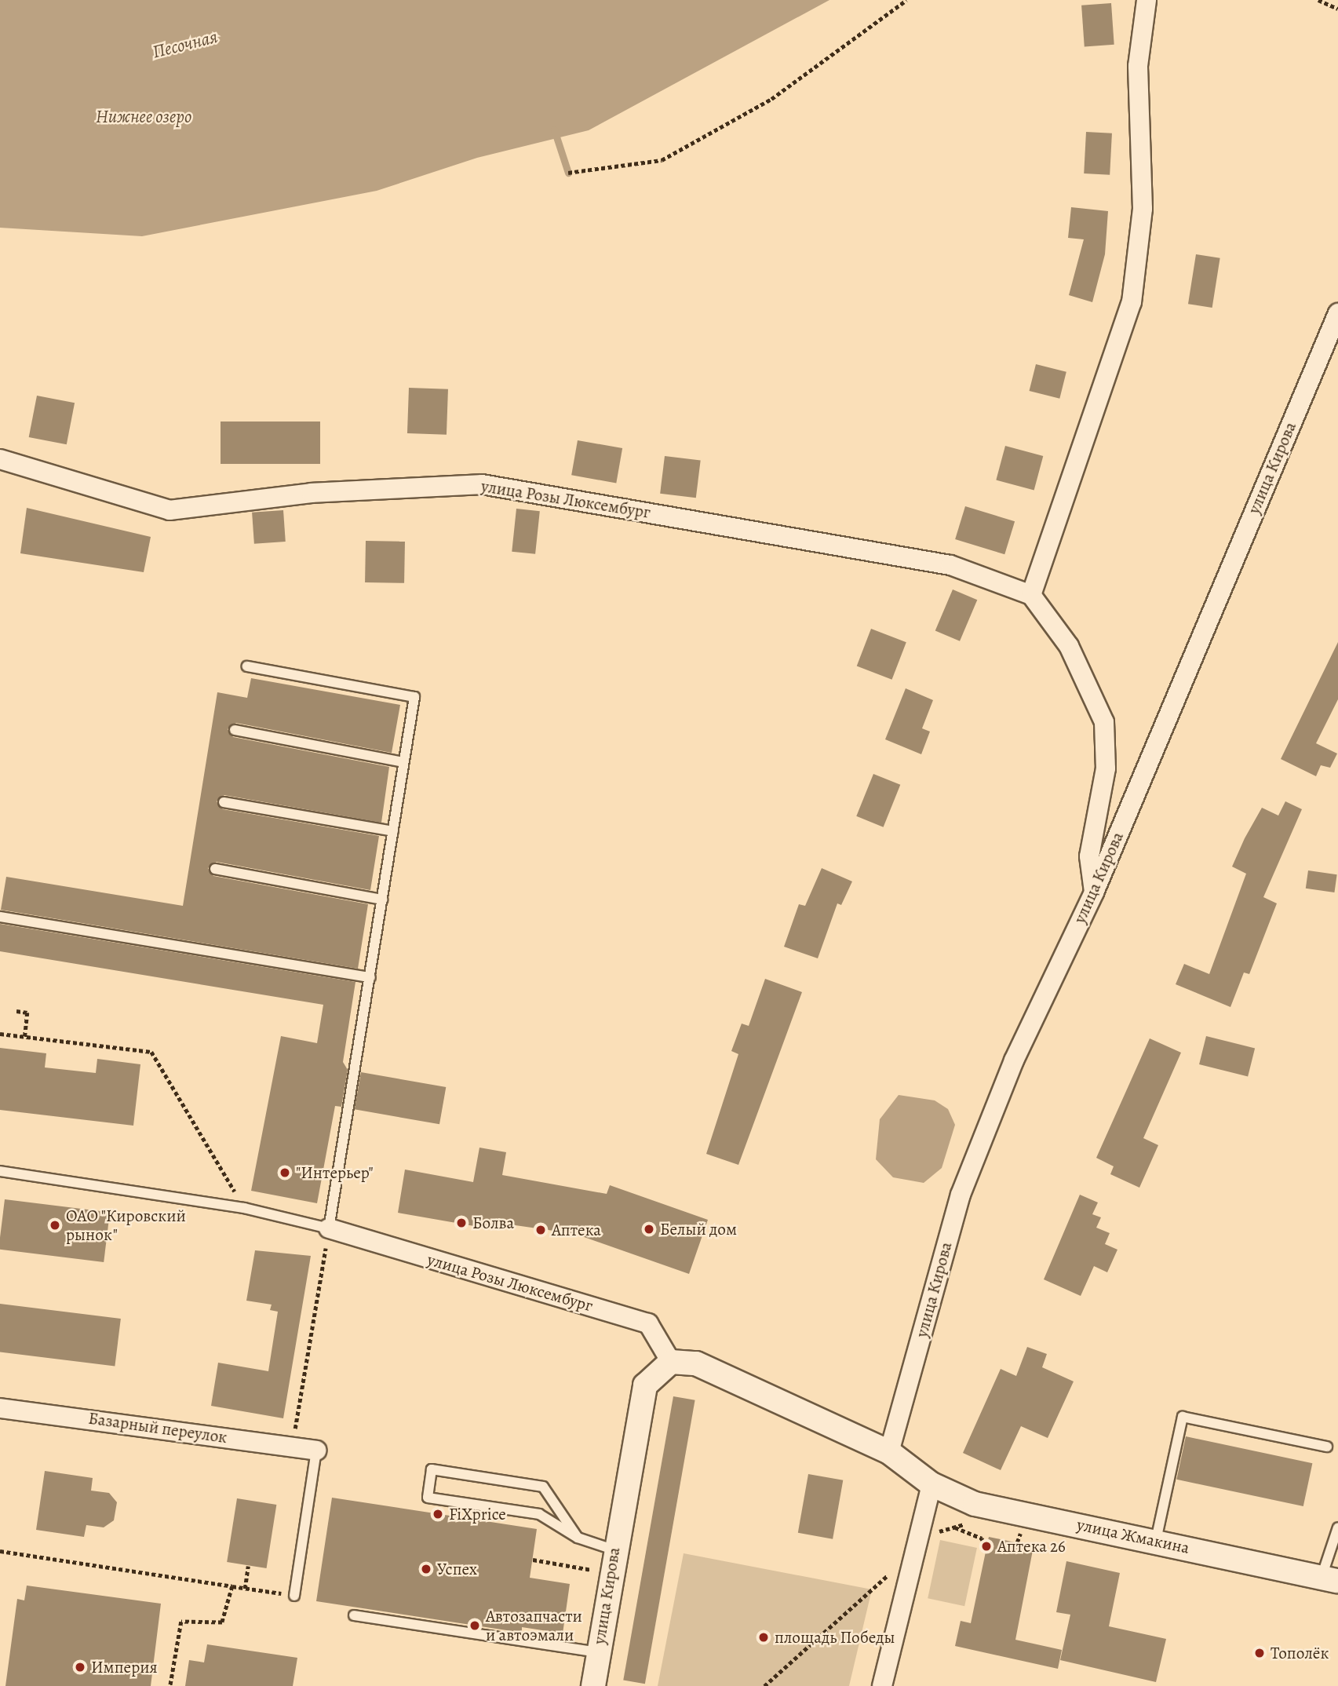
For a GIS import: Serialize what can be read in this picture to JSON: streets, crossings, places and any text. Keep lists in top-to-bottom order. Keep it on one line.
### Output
{"streets":{"street":["улица Кирова","улица Розы Люксембург","Базарный переулок","улица Жмакина"]},"crossings":[["улица Кирова","улица Розы Люксембург"]],"water":["Песочная","Нижнее озеро"],"places":["\"Интерьер\"","Болва","ОАО \"Кировский рынок\"","Белый дом","Аптека","FiXprice","Аптека 26","Успех","Автозапчасти и автоэмали","площадь Победы","Тополёк","Империя"]}
